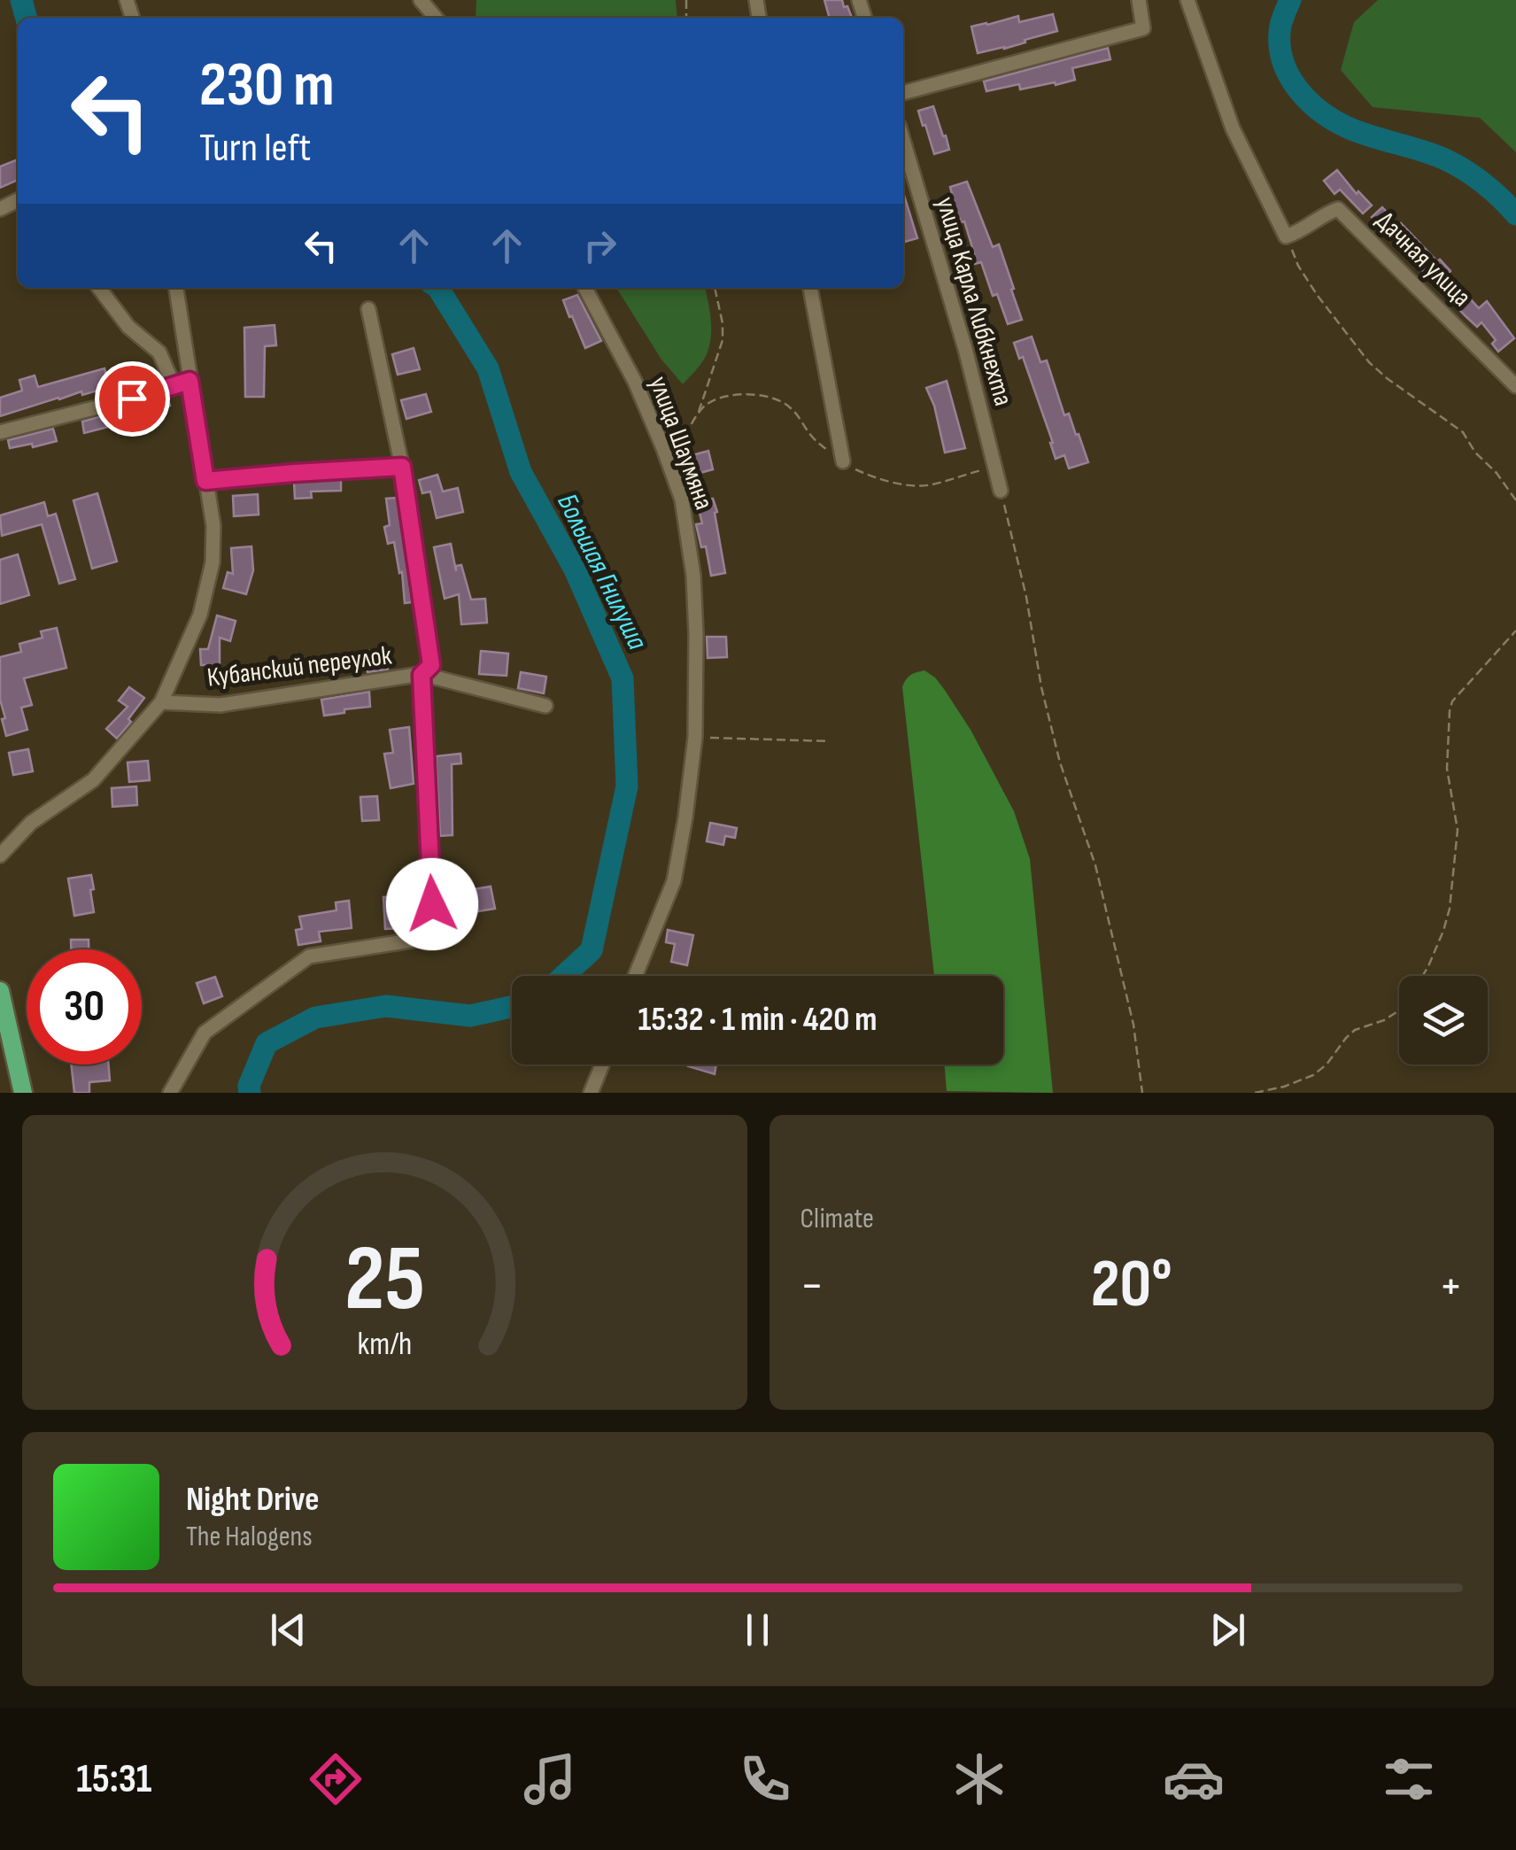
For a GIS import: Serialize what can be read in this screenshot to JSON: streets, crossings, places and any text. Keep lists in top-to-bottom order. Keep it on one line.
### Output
{"streets":{"street":["Дачная улица","улица Карла Либкнехта","улица Шаумяна","Кубанский переулок"]},"water":["Большая Гнилуша"],"page":{"turn":["230 m","Turn left"],"limit":"30","trip":"15:32 · 1 min · 420 m","tile":"Climate","heat":["−","20°","+"],"song":["Night Drive","The Halogens"],"tabs":"15:31","gauge":["25","km/h"]}}
